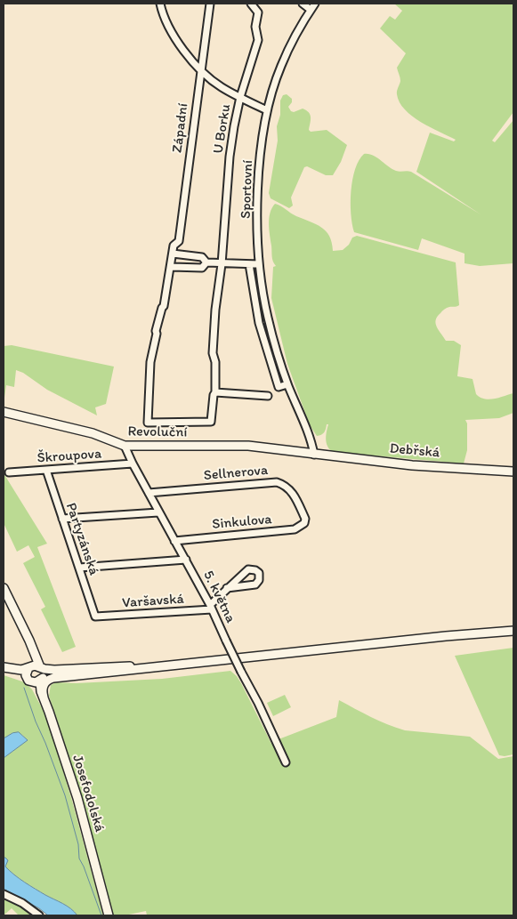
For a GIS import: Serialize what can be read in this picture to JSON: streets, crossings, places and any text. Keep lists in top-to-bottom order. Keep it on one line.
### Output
{"streets":{"main road":["Revoluční","Debřská","Josefodolská"],"street":["Západní","U Borku","Sportovní","Škroupova","Sellnerova","Sinkulova","Partyzánská","5. května","Varšavská"]},"crossings":[["Západní","U Borku"],["Sportovní","Revoluční"],["Sportovní","Debřská"],["Revoluční","Debřská"],["Revoluční","5. května"],["Škroupova","Partyzánská"],["Škroupova","5. května"],["Sellnerova","Sinkulova"],["Sellnerova","5. května"],["Sinkulova","5. května"],["Partyzánská","Varšavská"],["5. května","Varšavská"]]}
